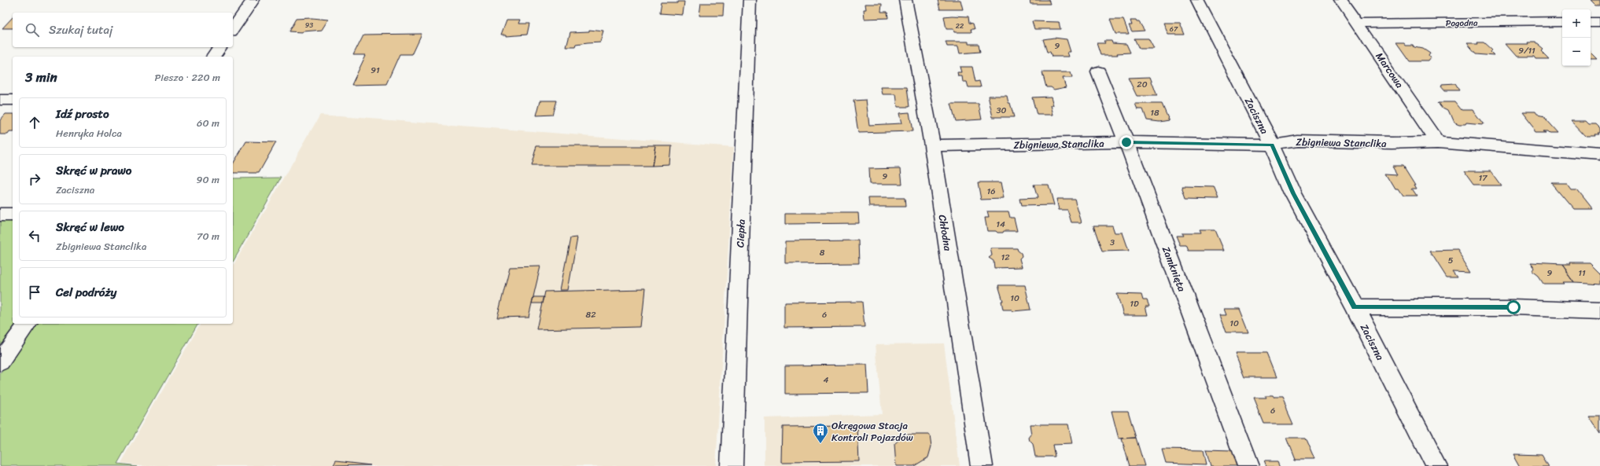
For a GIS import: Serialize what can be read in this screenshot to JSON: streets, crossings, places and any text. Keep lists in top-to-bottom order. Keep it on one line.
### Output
{"streets":{"street":["Pogodna","Marcowa","Zaciszna","Zbigniewa Stanclika","Chłodna","Ciepła","Zamknięta"]},"crossings":[["Pogodna","Marcowa"],["Marcowa","Zbigniewa Stanclika"],["Zaciszna","Zbigniewa Stanclika"],["Zbigniewa Stanclika","Chłodna"],["Zbigniewa Stanclika","Zamknięta"]],"places":{"building":["Okręgowa Stacja Kontroli Pojazdów"]},"house_numbers":["93","22","67","9","9/11","91","20","30","18","9","17","16","14","3","8","12","5","9","11","10","1D","82","6","10","4","6"],"page":{"map_buttons":["+","−"],"search":"Szukaj tutaj","heading":["3 min","Pieszo · 220 m"],"list":[["Idź prosto","Henryka Holca","60 m"],["Skręć w prawo","Zaciszna","90 m"],["Skręć w lewo","Zbigniewa Stanclika","70 m"],"Cel podróży"]}}
